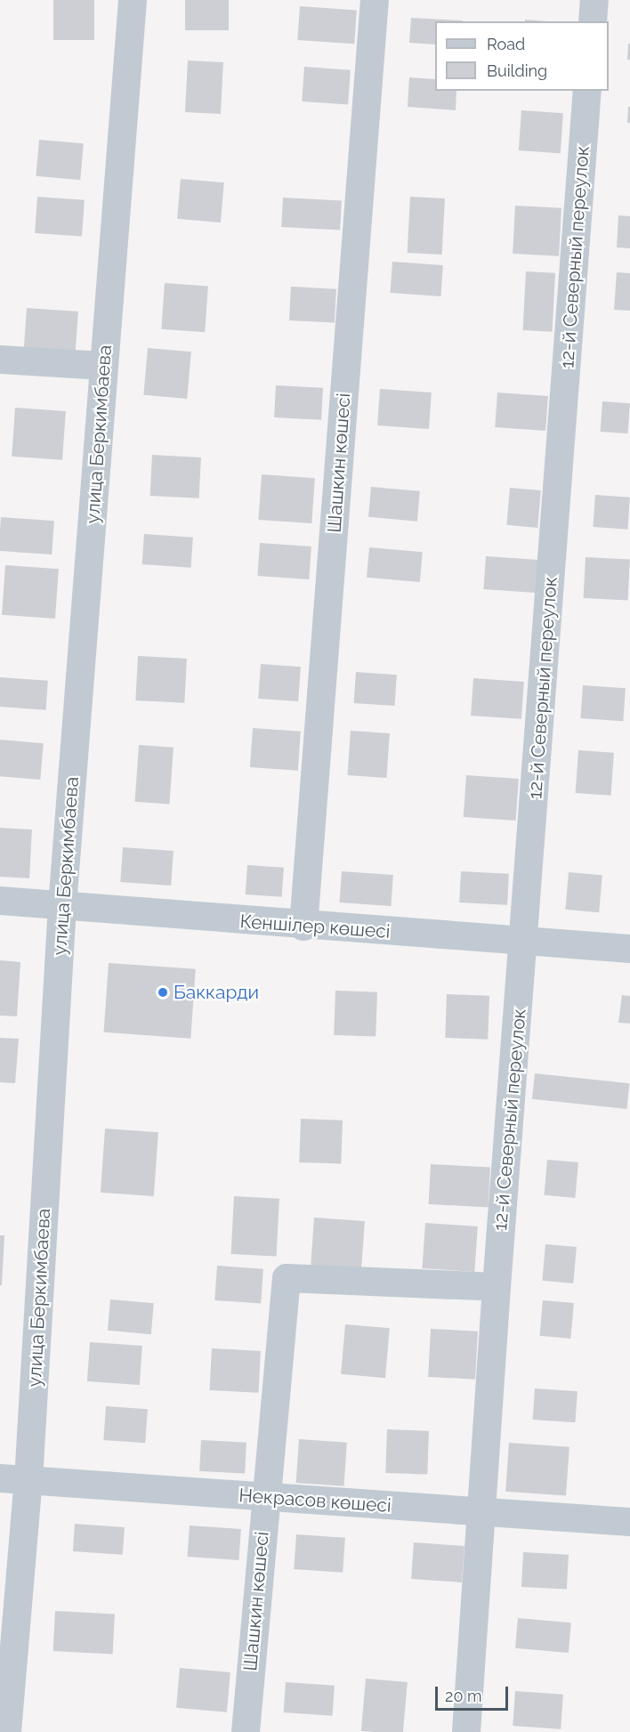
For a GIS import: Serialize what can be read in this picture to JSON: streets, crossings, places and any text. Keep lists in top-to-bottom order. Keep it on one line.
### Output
{"streets":{"street":["12-й Северный переулок","улица Беркимбаева","Шашкин көшесі","Кеншілер көшесі","Некрасов көшесі"]},"crossings":[["12-й Северный переулок","Шашкин көшесі"],["12-й Северный переулок","Кеншілер көшесі"],["12-й Северный переулок","Некрасов көшесі"],["улица Беркимбаева","Кеншілер көшесі"],["улица Беркимбаева","Некрасов көшесі"],["Шашкин көшесі","Кеншілер көшесі"],["Шашкин көшесі","Некрасов көшесі"]],"places":["Баккарди"],"legend":["Road","Building"],"scale_bar":"20 m"}
